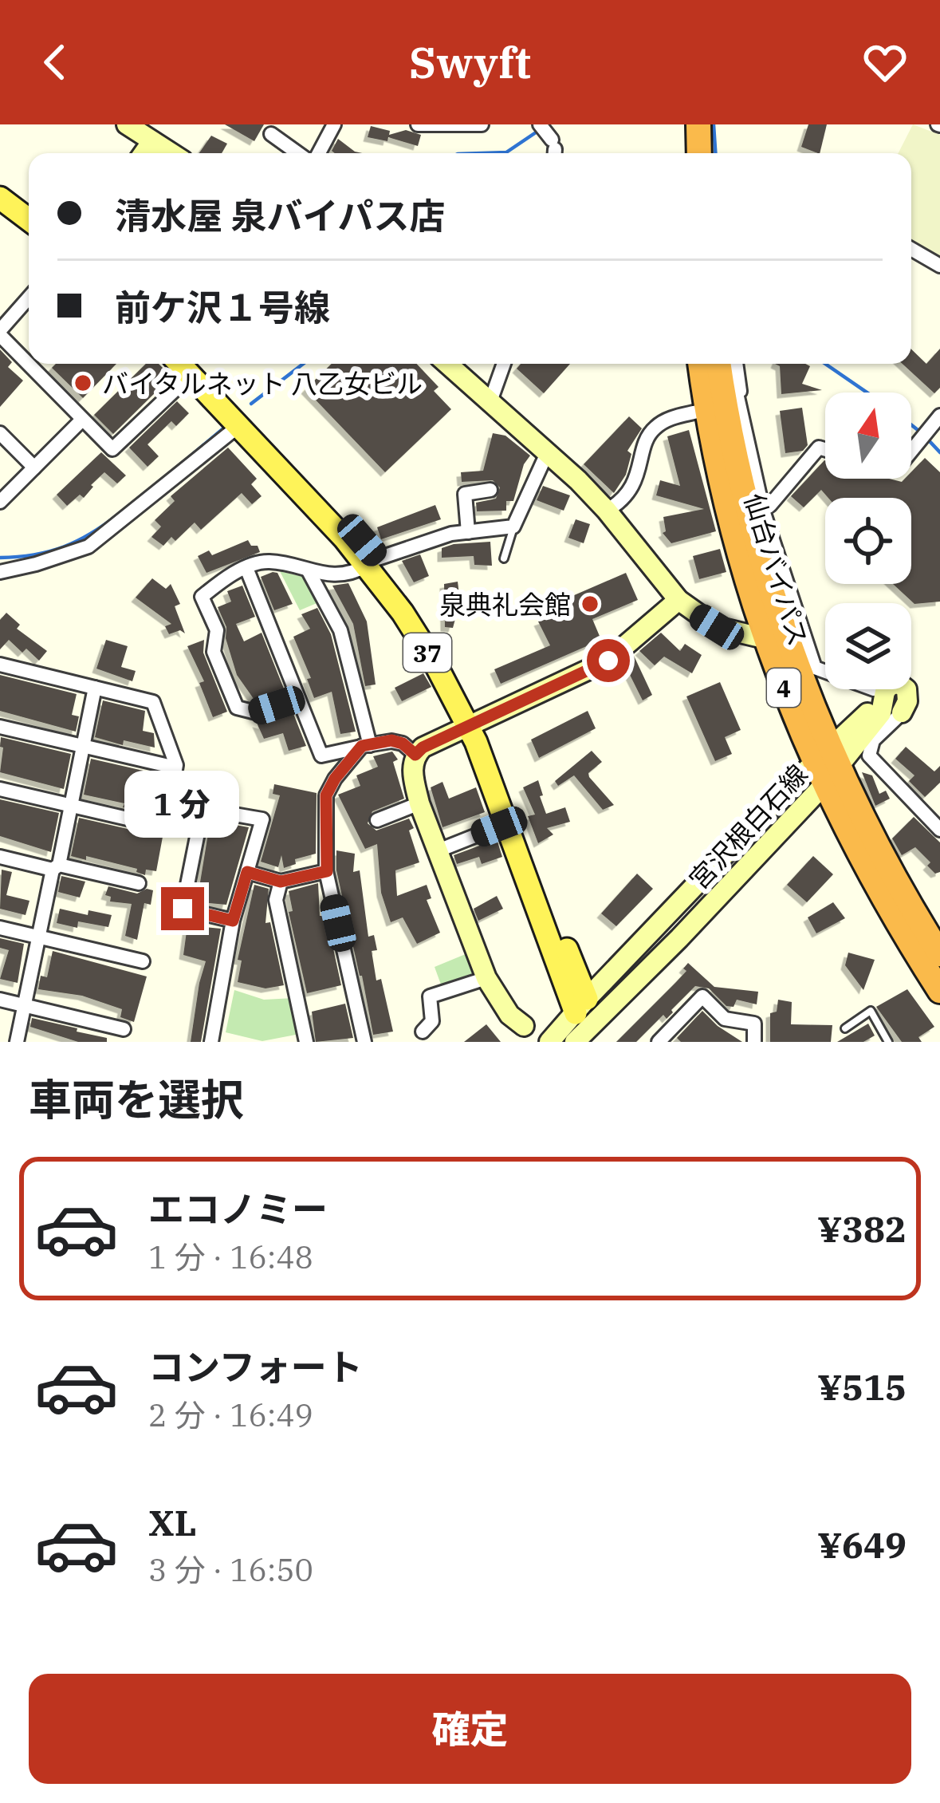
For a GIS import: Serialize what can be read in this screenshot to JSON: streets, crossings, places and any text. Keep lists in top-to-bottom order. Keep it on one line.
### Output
{"streets":{"highway":["仙台バイパス","4"],"main road":["37"],"street":["宮沢根白石線"]},"crossings":[["仙台バイパス","宮沢根白石線"],["37","宮沢根白石線"]],"places":["バイタルネット 八乙女ビル","泉典礼会館"],"north":"top","page":{"header":"Swyft","banner":["清水屋 泉バイパス店","前ケ沢１号線"],"bubble":"1 分","heading":"車両を選択","list":[{"name":"エコノミー","note":"1 分 · 16:48","value":"¥382"},{"name":"コンフォート","note":"2 分 · 16:49","value":"¥515"},{"name":"XL","note":"3 分 · 16:50","value":"¥649"}],"buttons":"確定"}}
